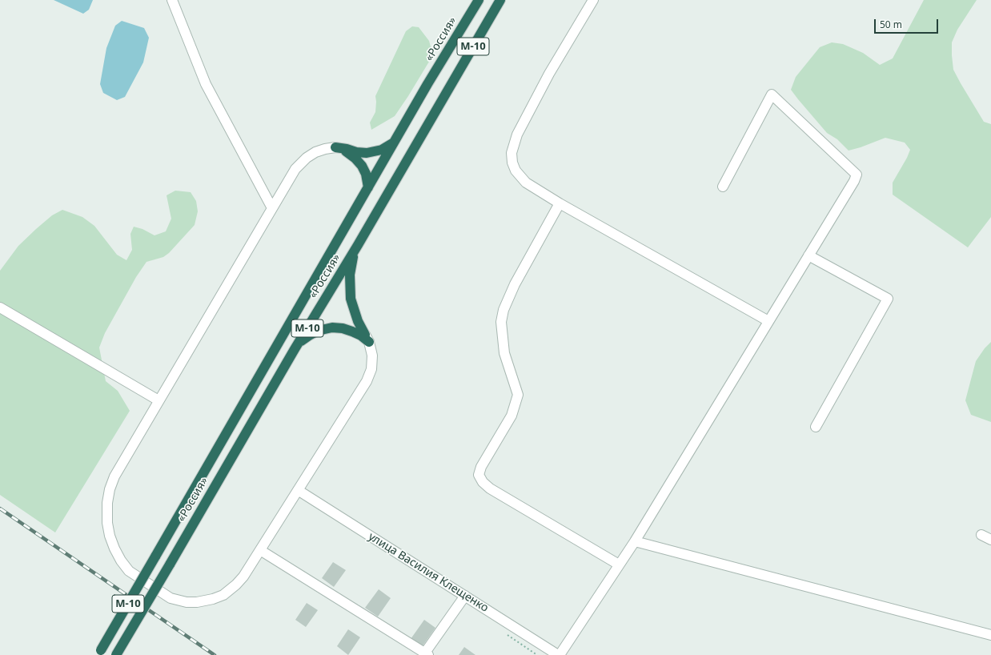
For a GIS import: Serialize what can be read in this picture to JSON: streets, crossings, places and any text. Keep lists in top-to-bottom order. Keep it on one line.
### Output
{"streets":{"highway":["«Россия»","М-10"],"street":["улица Василия Клещенко"]},"scale_bar":"50 m"}
